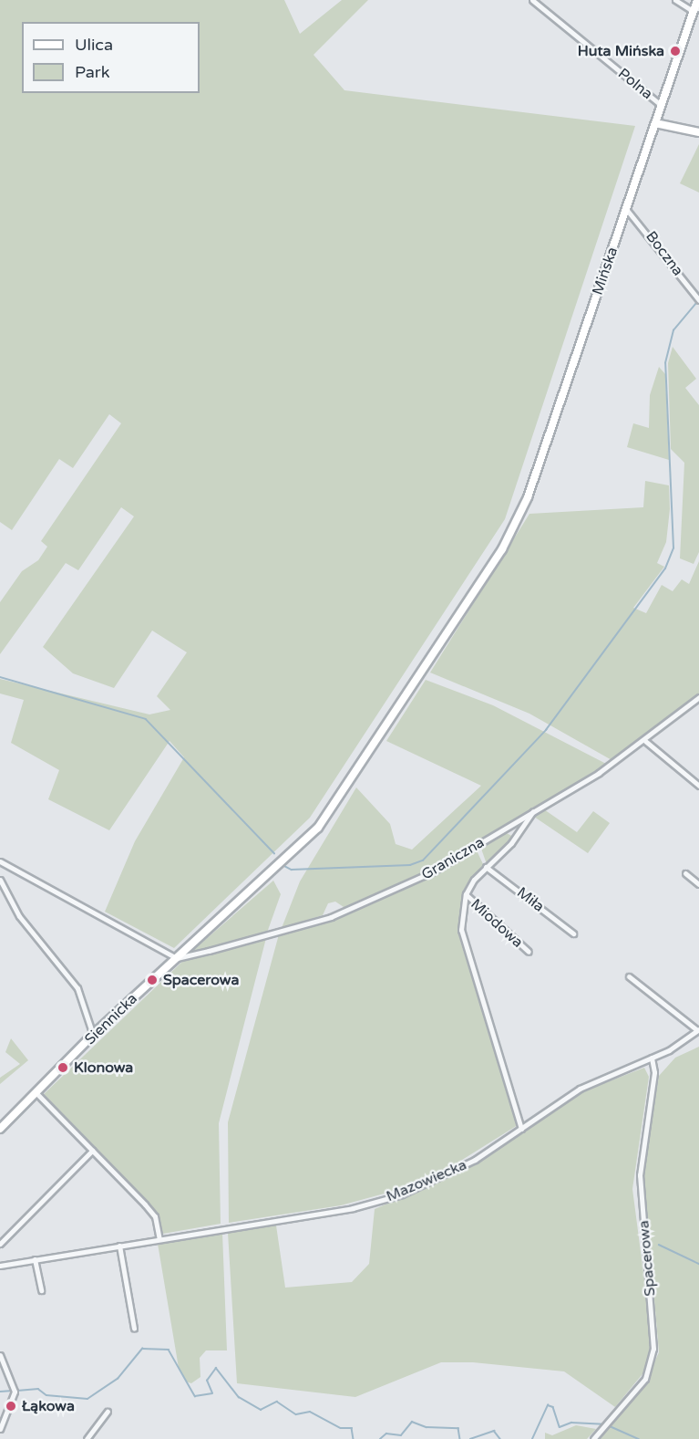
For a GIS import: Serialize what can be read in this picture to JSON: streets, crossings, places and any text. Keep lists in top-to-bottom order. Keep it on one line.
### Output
{"streets":{"main road":["Mińska","Siennicka"],"street":["Polna","Boczna","Graniczna","Miła","Miodowa","Mazowiecka","Spacerowa"]},"crossings":[["Polna","Mińska"],["Boczna","Mińska"],["Mińska","Graniczna"],["Mińska","Siennicka"],["Graniczna","Siennicka"],["Mazowiecka","Spacerowa"]],"places":["Huta Mińska","Spacerowa","Klonowa","Łąkowa"],"legend":["Ulica","Park"]}
